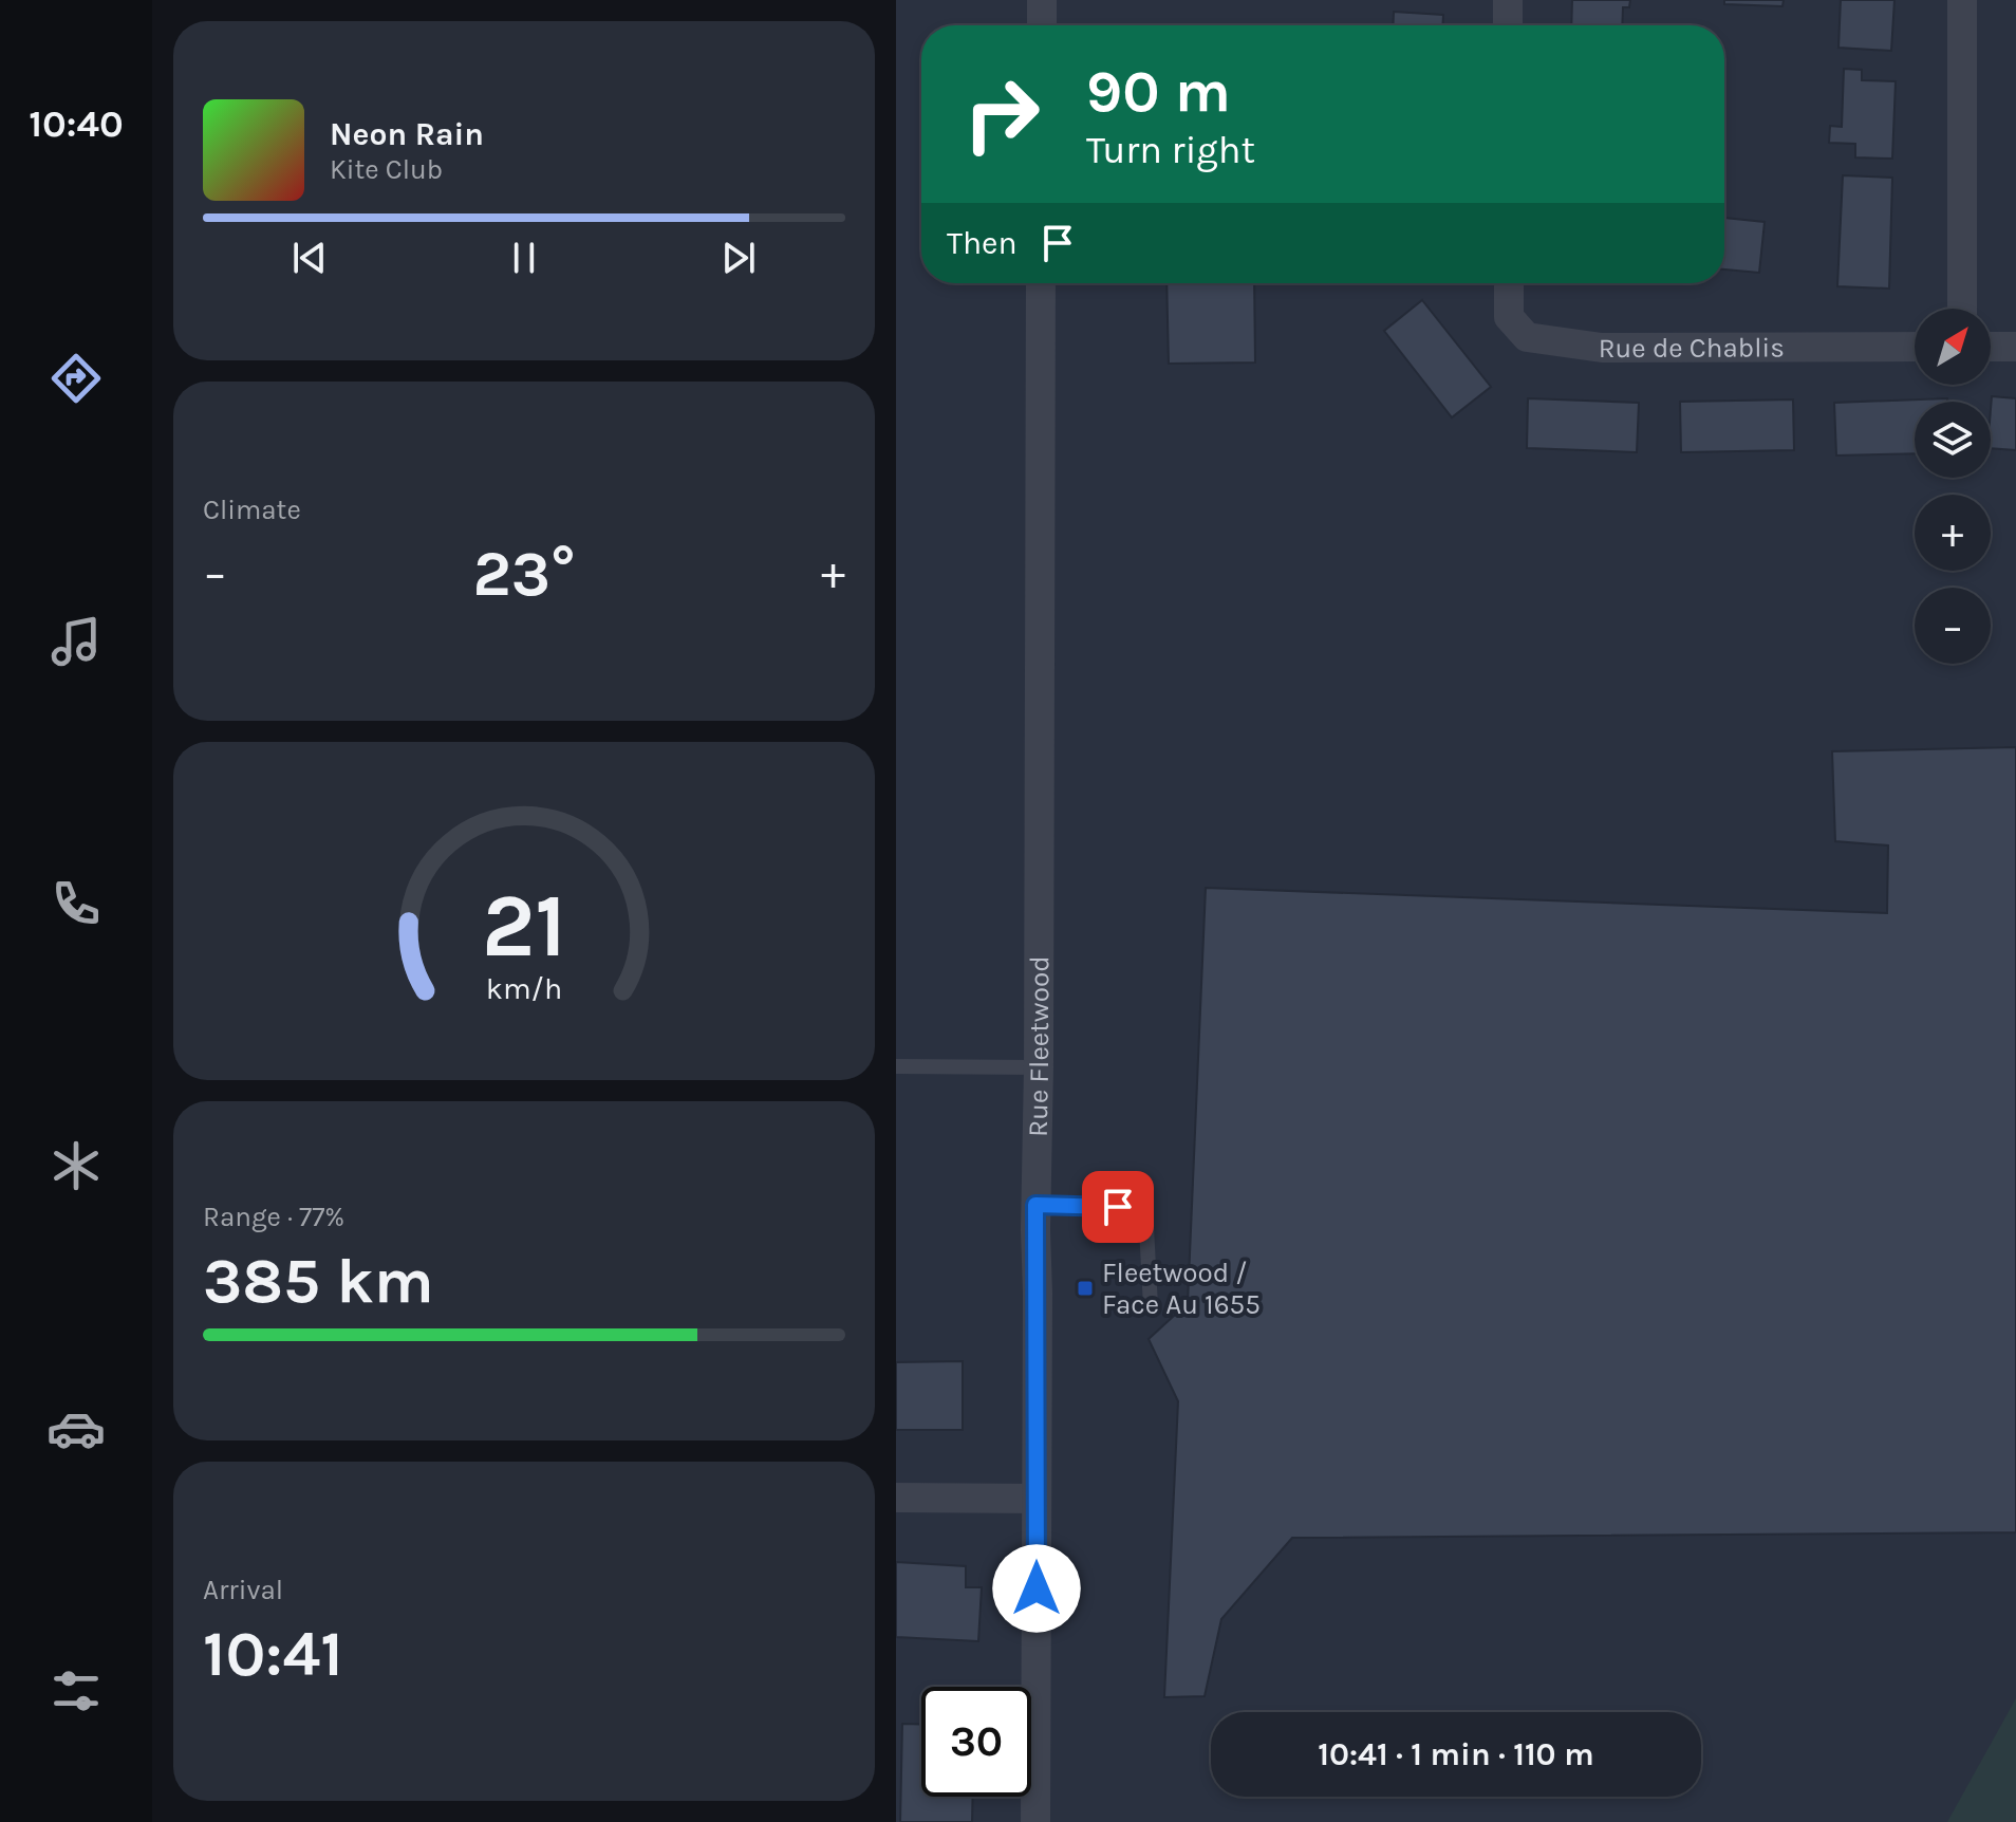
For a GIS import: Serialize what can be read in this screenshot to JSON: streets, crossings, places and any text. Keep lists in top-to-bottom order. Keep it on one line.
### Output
{"streets":{"street":["Rue de Chablis","Rue Fleetwood"]},"places":{"transit":["Fleetwood / Face Au 1655"]},"north":"top right","page":{"tabs":"10:40","turn":["90 m","Turn right"],"song":["Neon Rain","Kite Club"],"then":"Then","map_buttons":["+","−"],"tile":["Climate",["Range · 77%","385 km"],["Arrival","10:41"]],"heat":["−","23°","+"],"limit":"30","trip":"10:41 · 1 min · 110 m","gauge":["21","km/h"]}}
